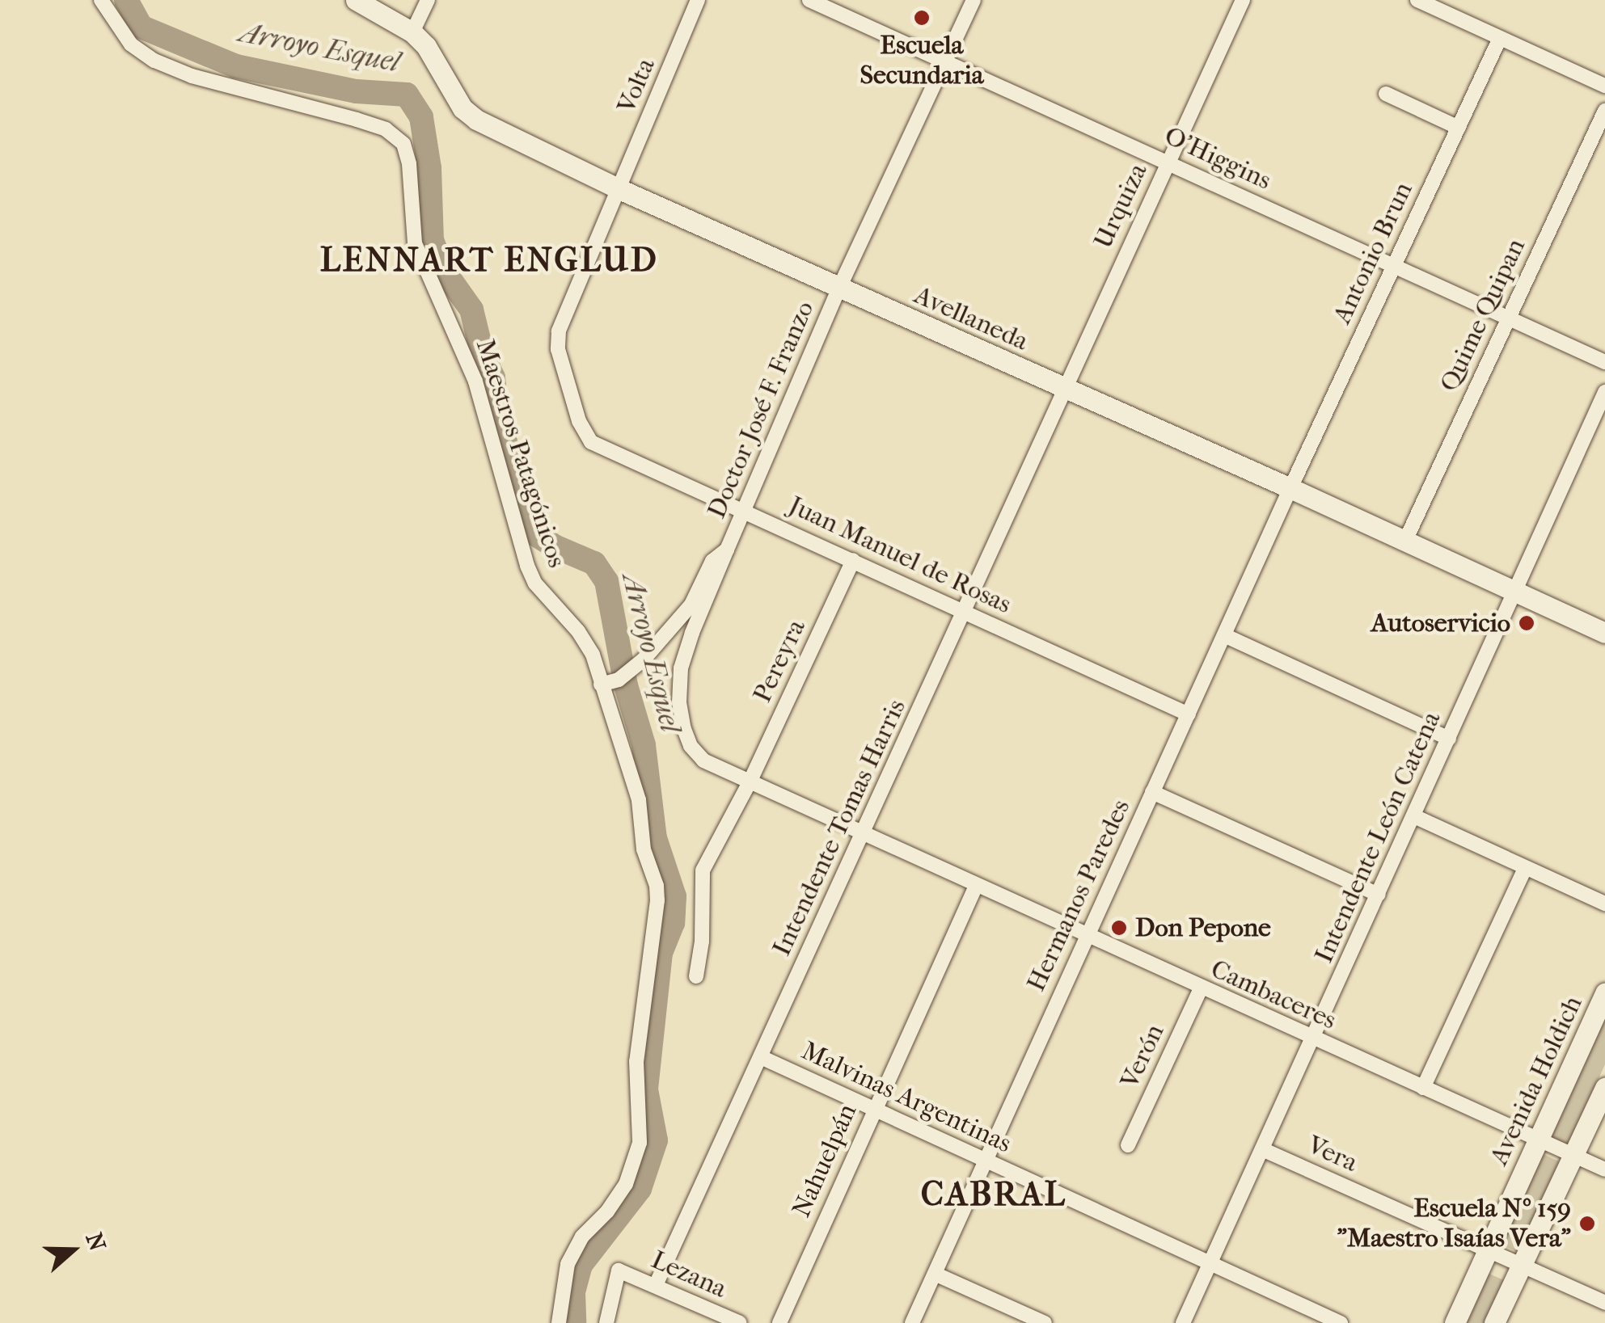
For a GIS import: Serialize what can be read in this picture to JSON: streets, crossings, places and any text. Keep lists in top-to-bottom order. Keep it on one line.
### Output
{"streets":{"street":["Volta","O'Higgins","Urquiza","Antonio Brun","Quime Quipan","Avellaneda","Doctor José F. Franzo","Maestros Patagónicos","Juan Manuel de Rosas","Pereyra","Intendente Tomas Harris","Intendente León Catena","Hermanos Paredes","Cambaceres","Verón","Avenida Holdich","Malvinas Argentinas","Vera","Nahuelpán","Lezana"]},"crossings":[["Volta","Avellaneda"],["Volta","Juan Manuel de Rosas"],["O'Higgins","Urquiza"],["O'Higgins","Antonio Brun"],["O'Higgins","Quime Quipan"],["O'Higgins","Doctor José F. Franzo"],["Urquiza","Avellaneda"],["Urquiza","Intendente Tomas Harris"],["Antonio Brun","Avellaneda"],["Antonio Brun","Hermanos Paredes"],["Quime Quipan","Avellaneda"],["Avellaneda","Doctor José F. Franzo"],["Avellaneda","Intendente Tomas Harris"],["Avellaneda","Intendente León Catena"],["Avellaneda","Hermanos Paredes"],["Doctor José F. Franzo","Maestros Patagónicos"],["Doctor José F. Franzo","Juan Manuel de Rosas"],["Doctor José F. Franzo","Cambaceres"],["Juan Manuel de Rosas","Pereyra"],["Juan Manuel de Rosas","Intendente Tomas Harris"],["Juan Manuel de Rosas","Hermanos Paredes"],["Pereyra","Cambaceres"],["Intendente Tomas Harris","Cambaceres"],["Intendente Tomas Harris","Malvinas Argentinas"],["Intendente Tomas Harris","Lezana"],["Intendente León Catena","Cambaceres"],["Intendente León Catena","Malvinas Argentinas"],["Intendente León Catena","Vera"],["Hermanos Paredes","Cambaceres"],["Hermanos Paredes","Malvinas Argentinas"],["Cambaceres","Verón"],["Cambaceres","Avenida Holdich"],["Cambaceres","Nahuelpán"],["Avenida Holdich","Vera"],["Malvinas Argentinas","Nahuelpán"]],"districts":["LENNART ENGLUD","CABRAL"],"water":["Arroyo Esquel"],"places":["Escuela Secundaria","Autoservicio","Don Pepone","Escuela Nº 159 \"Maestro Isaías Vera\""],"north":"right"}
